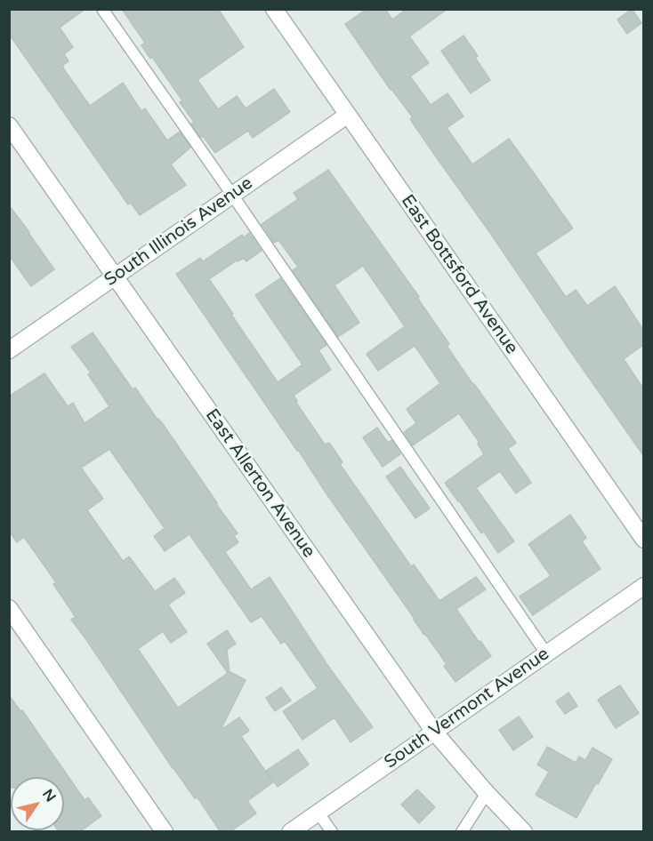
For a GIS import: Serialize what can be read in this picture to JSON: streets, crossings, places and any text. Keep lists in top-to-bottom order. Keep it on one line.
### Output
{"streets":{"street":["South Illinois Avenue","East Bottsford Avenue","East Allerton Avenue","South Vermont Avenue"]},"crossings":[["South Illinois Avenue","East Bottsford Avenue"],["South Illinois Avenue","East Allerton Avenue"],["East Allerton Avenue","South Vermont Avenue"]],"north":"top right"}
